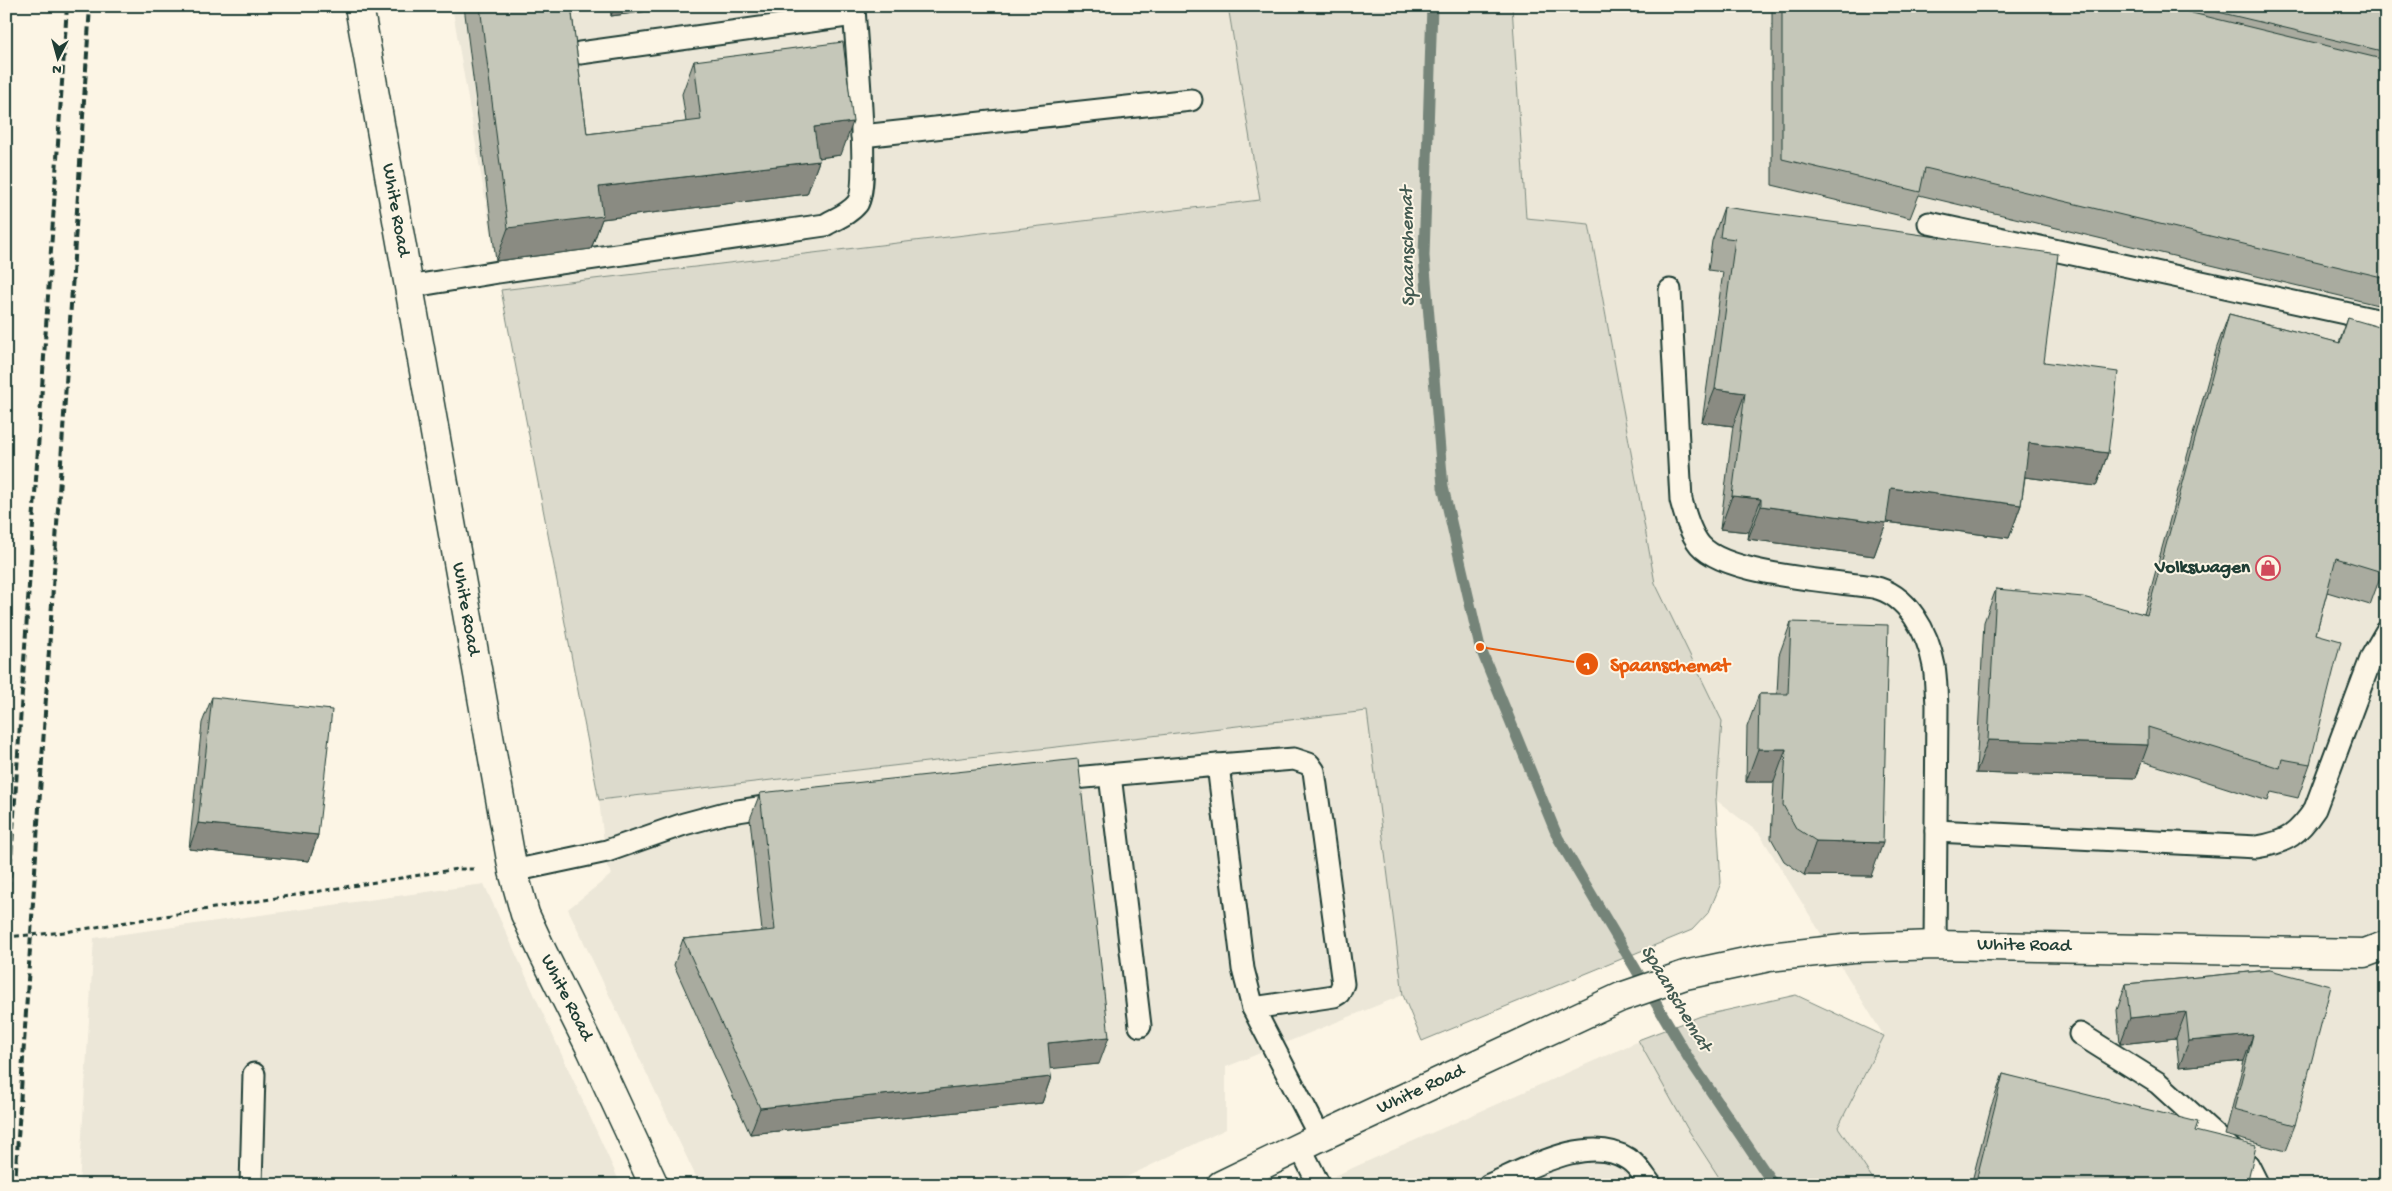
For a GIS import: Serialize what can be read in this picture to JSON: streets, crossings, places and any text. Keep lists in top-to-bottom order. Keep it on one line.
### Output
{"streets":{"street":["White Road"]},"water":["Spaanschemat"],"places":{"shop":["Volkswagen"],"other":["Spaanschemat"]},"north":"bottom"}
